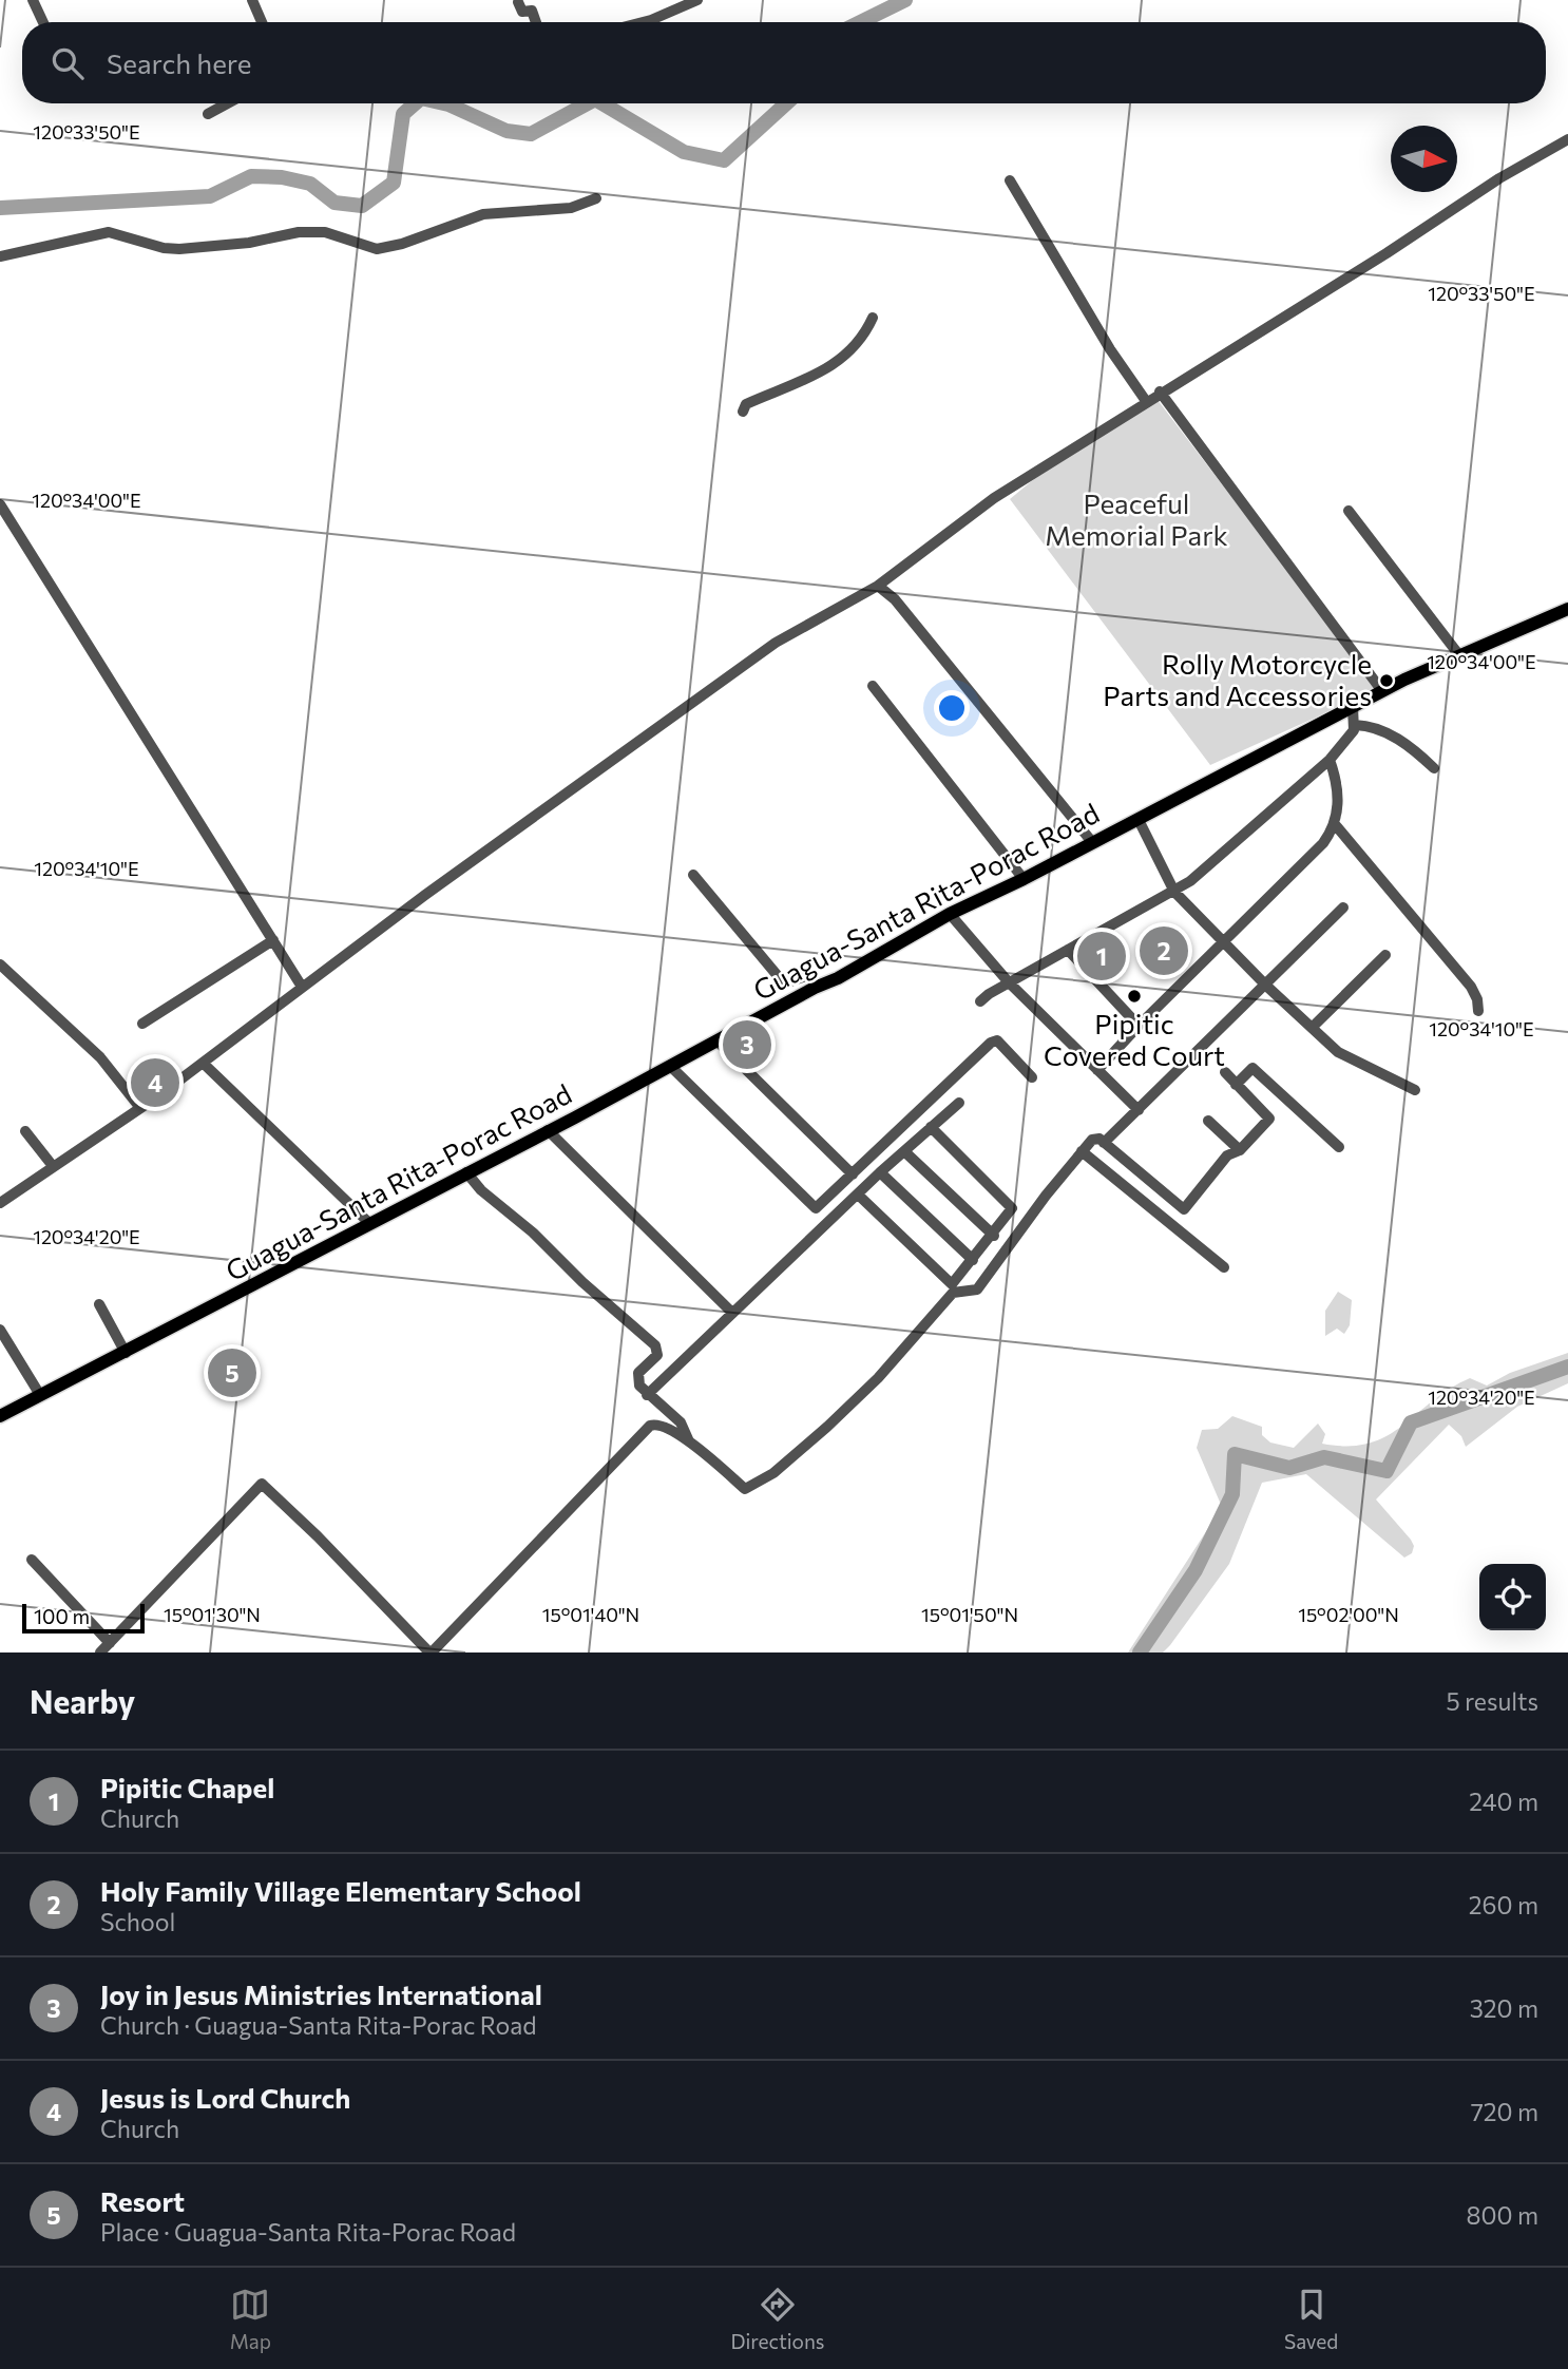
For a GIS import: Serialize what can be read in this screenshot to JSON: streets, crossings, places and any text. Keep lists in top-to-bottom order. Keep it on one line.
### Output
{"streets":{"main road":["Guagua-Santa Rita-Porac Road"]},"parks":["Peaceful Memorial Park"],"places":["Rolly Motorcycle Parts and Accessories","Pipitic Covered Court"],"scale_bar":"100 m","north":"right","page":{"search":"Search here","pins":["2","1","3","4","5"],"scale":"100 m","heading":["Nearby","5 results"],"list":[{"mark":"1","name":"Pipitic Chapel","note":"Church","value":"240 m"},{"mark":"2","name":"Holy Family Village Elementary School","note":"School","value":"260 m"},{"mark":"3","name":"Joy in Jesus Ministries International","note":"Church · Guagua-Santa Rita-Porac Road","value":"320 m"},{"mark":"4","name":"Jesus is Lord Church","note":"Church","value":"720 m"},{"mark":"5","name":"Resort","note":"Place · Guagua-Santa Rita-Porac Road","value":"800 m"}],"nav":["Map","Directions","Saved"]},"coordinates":["120°33'50\"E","120°34'00\"E","120°34'10\"E","120°34'20\"E","15°01'30\"N","15°01'40\"N","15°01'50\"N","15°02'00\"N"]}
